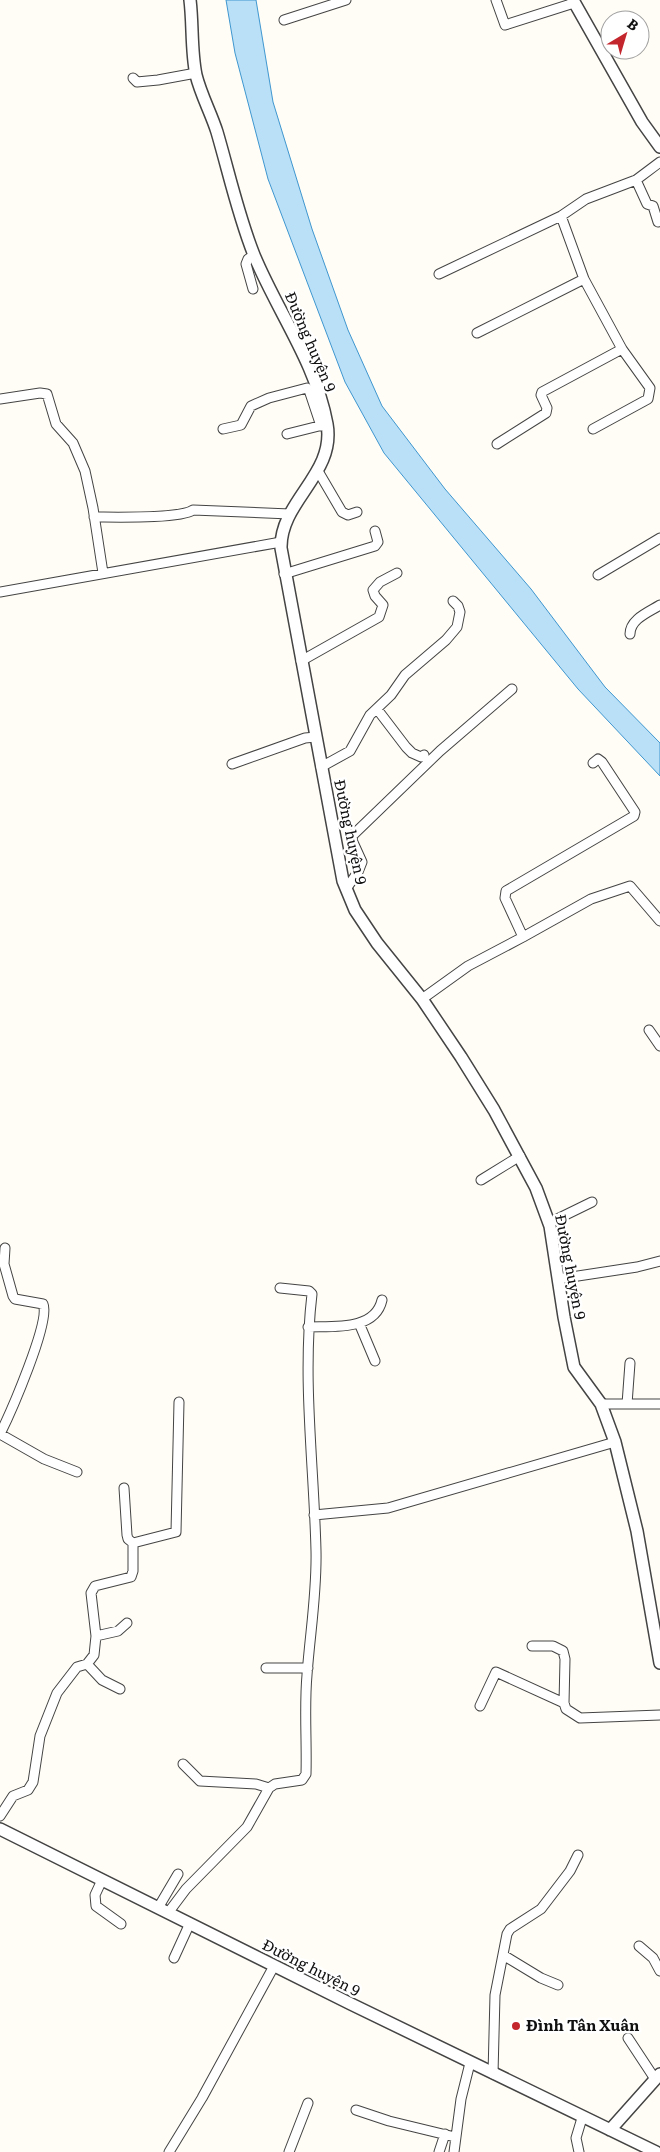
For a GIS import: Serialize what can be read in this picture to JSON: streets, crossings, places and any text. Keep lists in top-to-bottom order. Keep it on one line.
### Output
{"streets":{"street":["Đường huyện 9"]},"places":["Đình Tân Xuân"],"north":"top right"}
